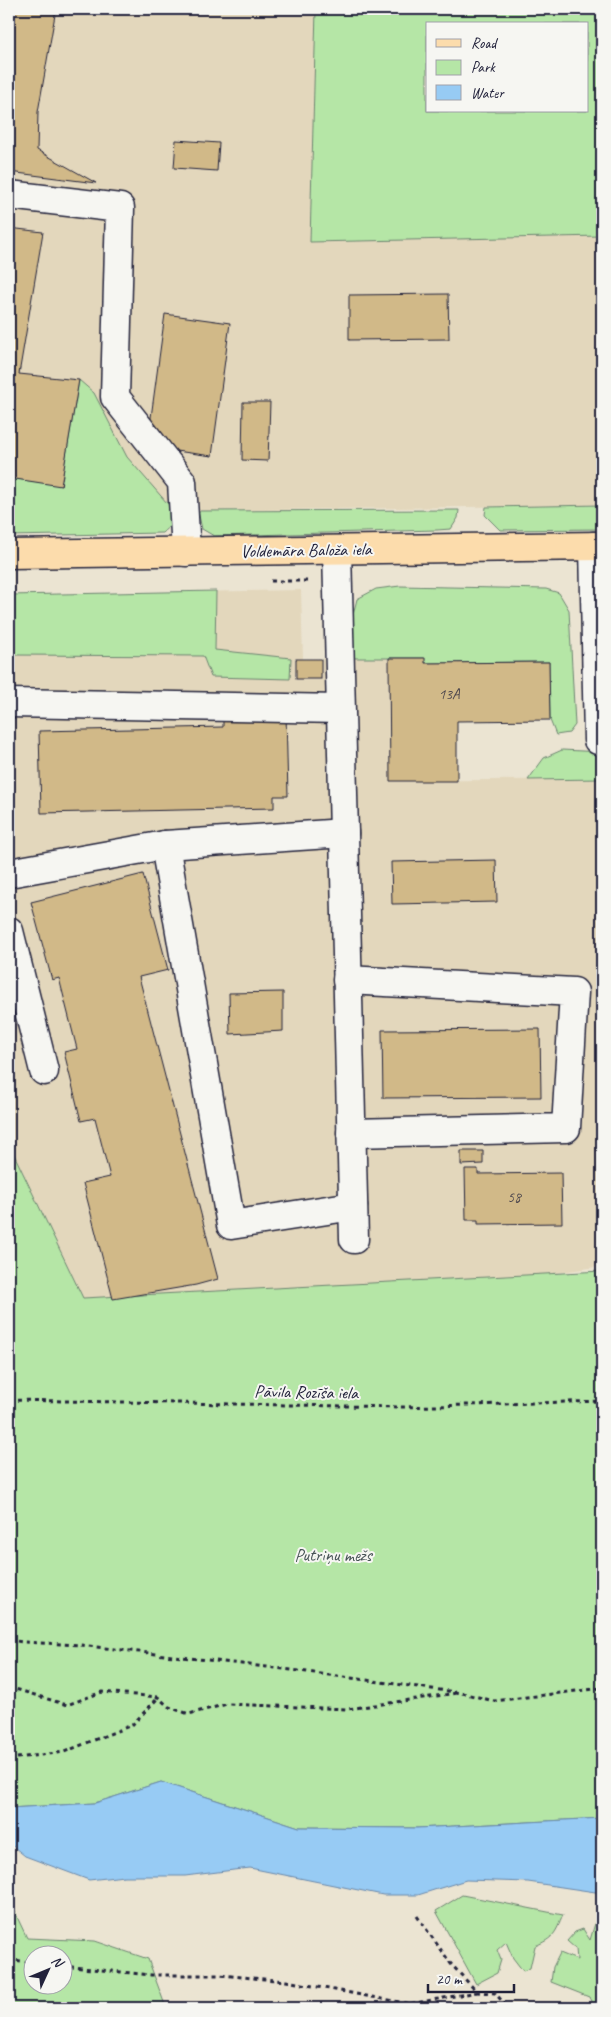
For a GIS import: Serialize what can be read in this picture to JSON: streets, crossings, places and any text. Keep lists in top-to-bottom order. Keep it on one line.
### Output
{"streets":{"main road":["Voldemāra Baloža iela"],"path":["Pāvila Rozīša iela"]},"parks":["Putriņu mežs"],"house_numbers":["13A","58"],"legend":["Road","Park","Water"],"scale_bar":"20 m","north":"top right"}
